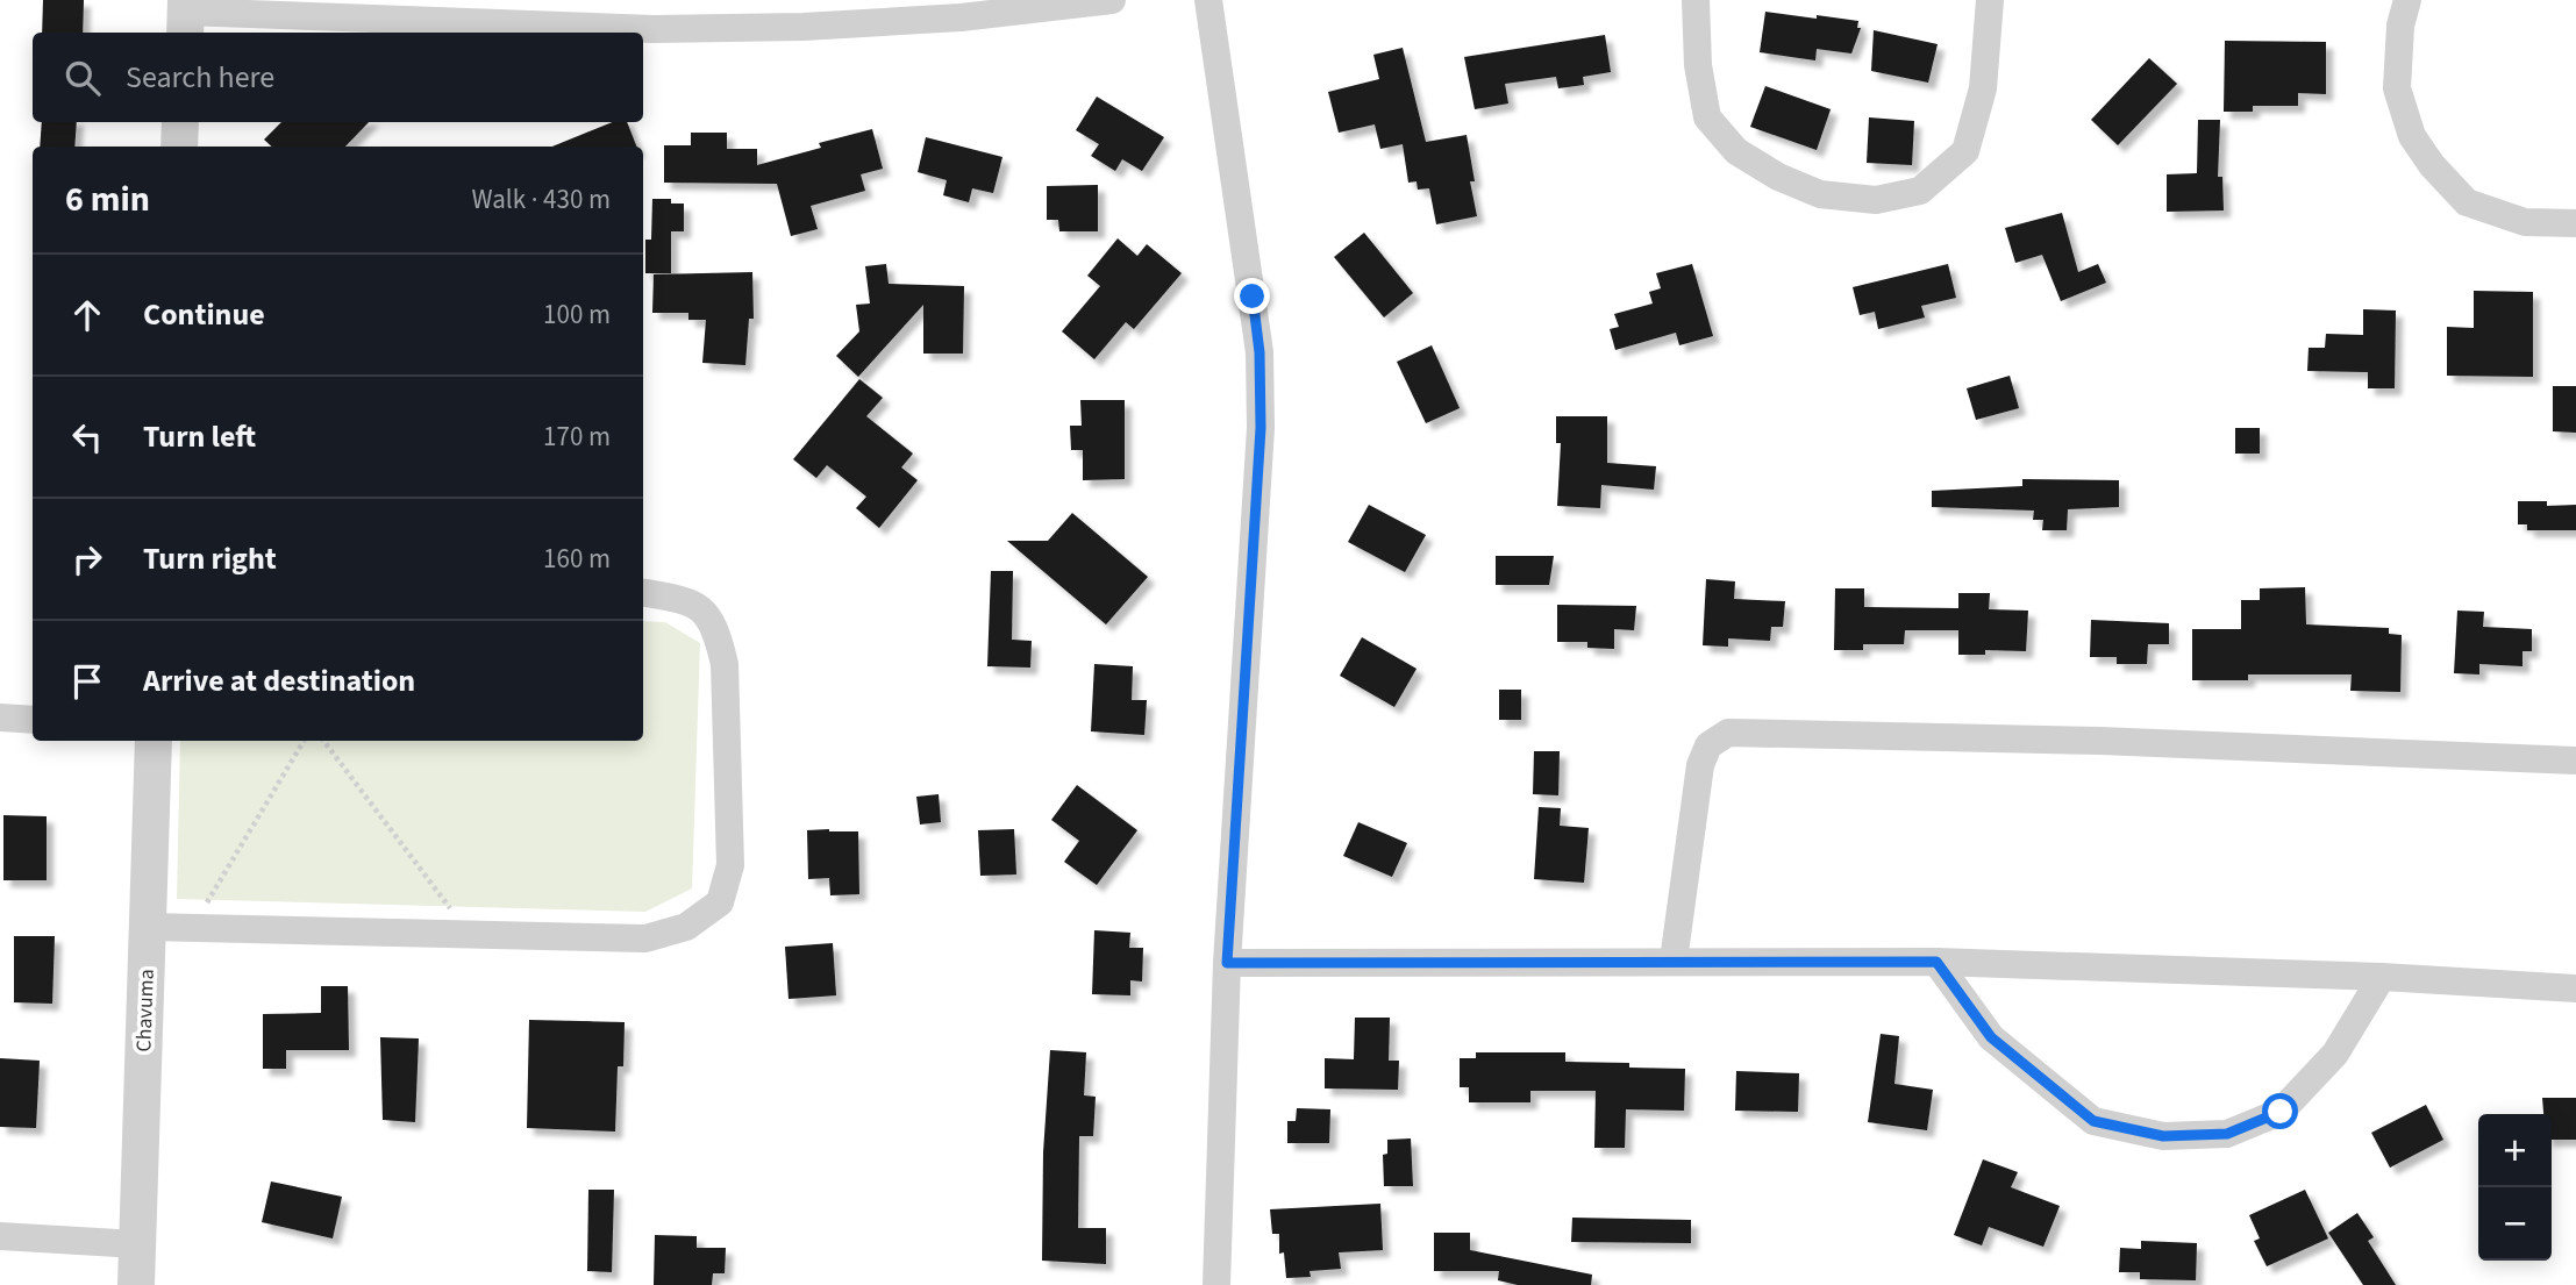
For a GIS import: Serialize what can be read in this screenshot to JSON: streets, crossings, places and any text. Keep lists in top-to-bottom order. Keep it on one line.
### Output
{"streets":{"street":["Chavuma"]},"page":{"search":"Search here","heading":["6 min","Walk · 430 m"],"list":[["Continue","100 m"],["Turn left","170 m"],["Turn right","160 m"],"Arrive at destination"],"map_buttons":["+","−"]}}
